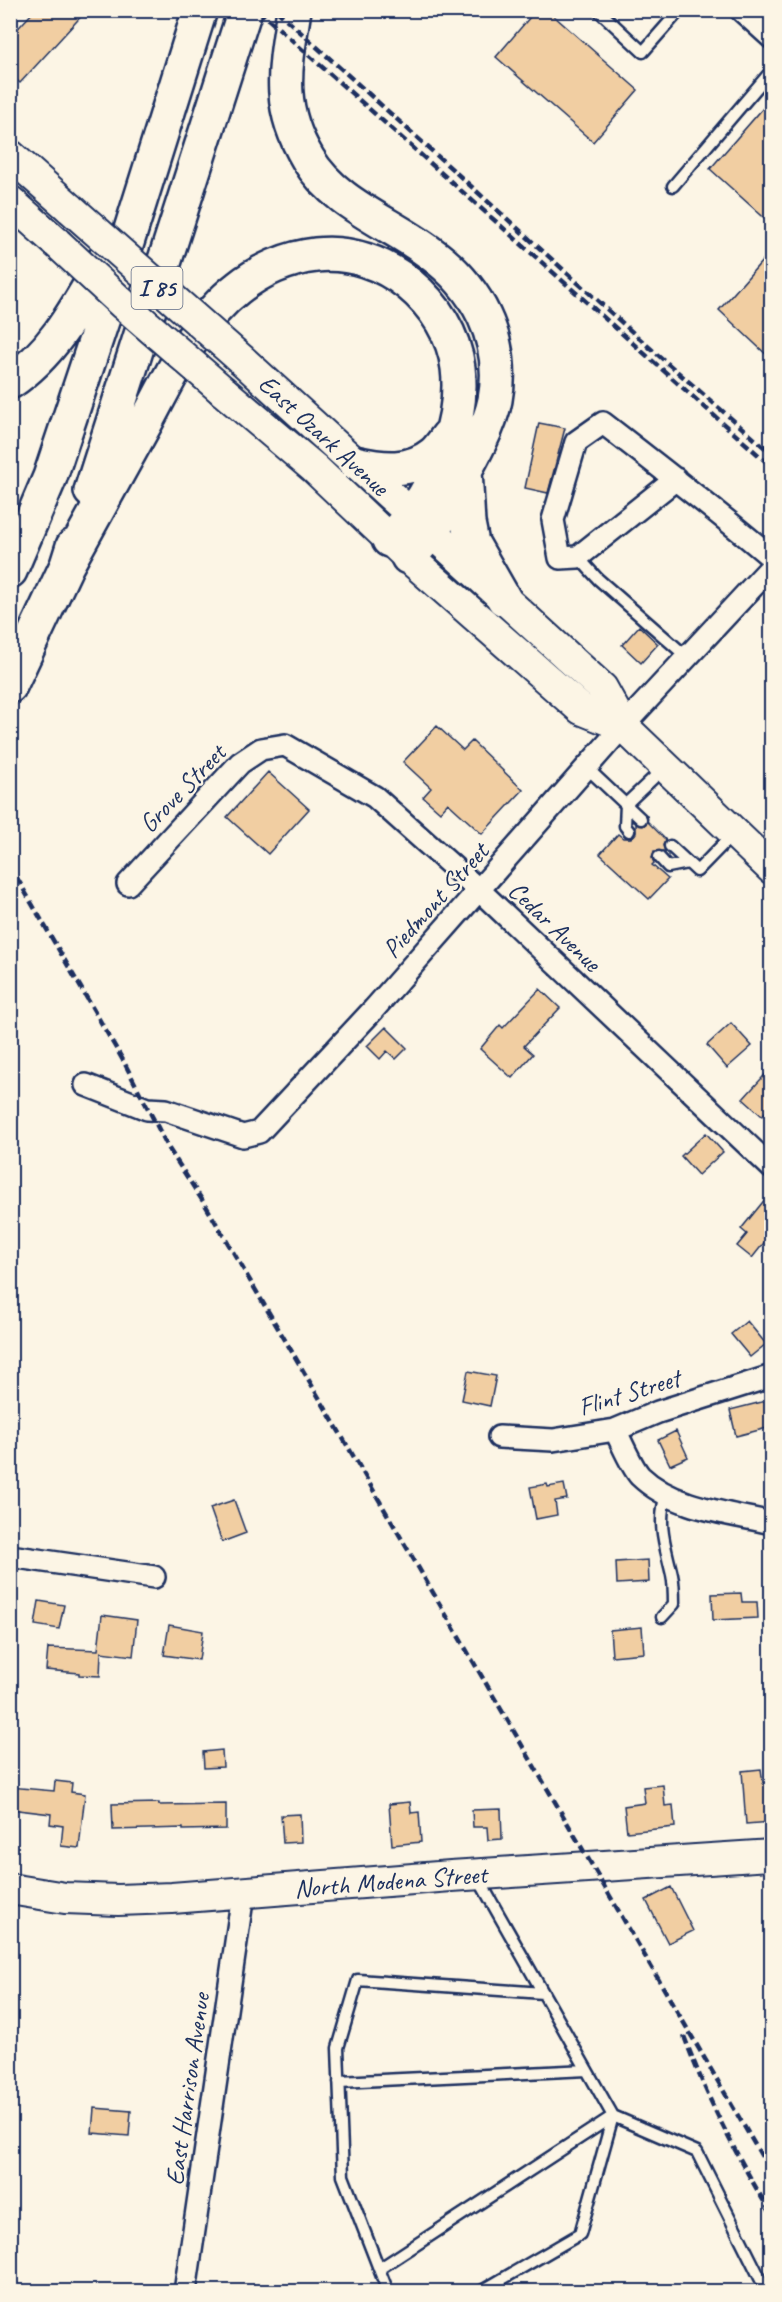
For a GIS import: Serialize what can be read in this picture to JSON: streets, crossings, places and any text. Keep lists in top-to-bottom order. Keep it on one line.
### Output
{"streets":{"highway":["I 85"],"main road":["East Ozark Avenue","North Modena Street"],"street":["Grove Street","Piedmont Street","Cedar Avenue","Flint Street","East Harrison Avenue"]},"crossings":[["East Ozark Avenue","Piedmont Street"],["Grove Street","Cedar Avenue"],["Piedmont Street","Cedar Avenue"],["North Modena Street","East Harrison Avenue"]]}
